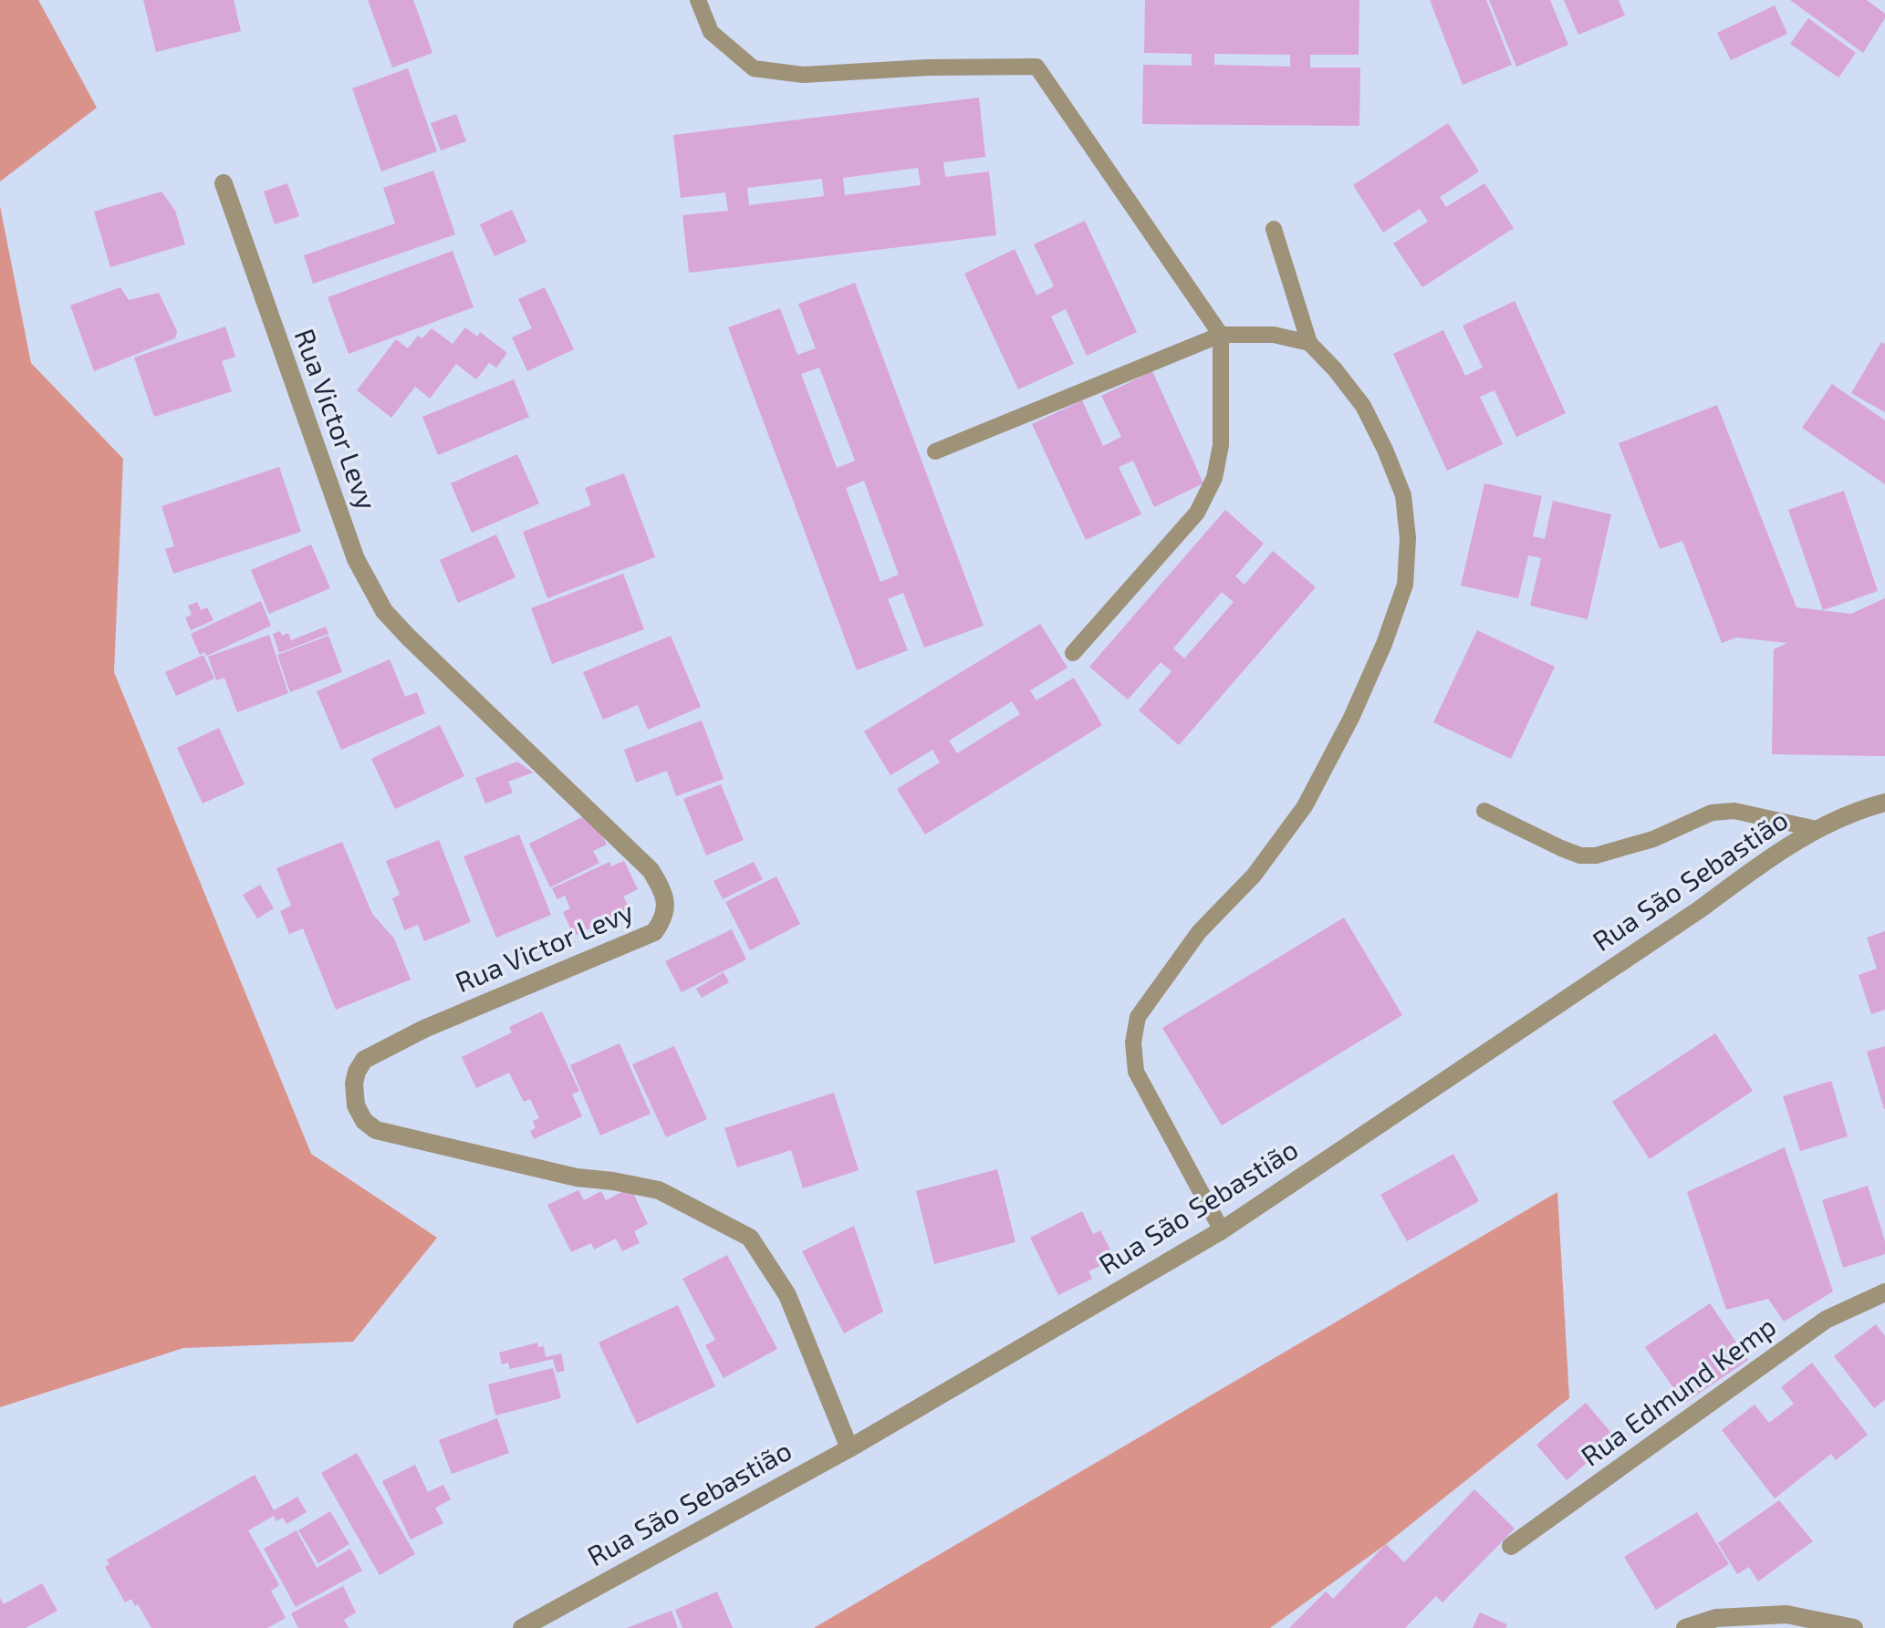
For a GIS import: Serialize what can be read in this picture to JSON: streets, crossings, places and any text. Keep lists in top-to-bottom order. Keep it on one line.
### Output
{"streets":{"street":["Rua Victor Levy","Rua São Sebastião","Rua Edmund Kemp"]},"crossings":[["Rua Victor Levy","Rua São Sebastião"]]}
